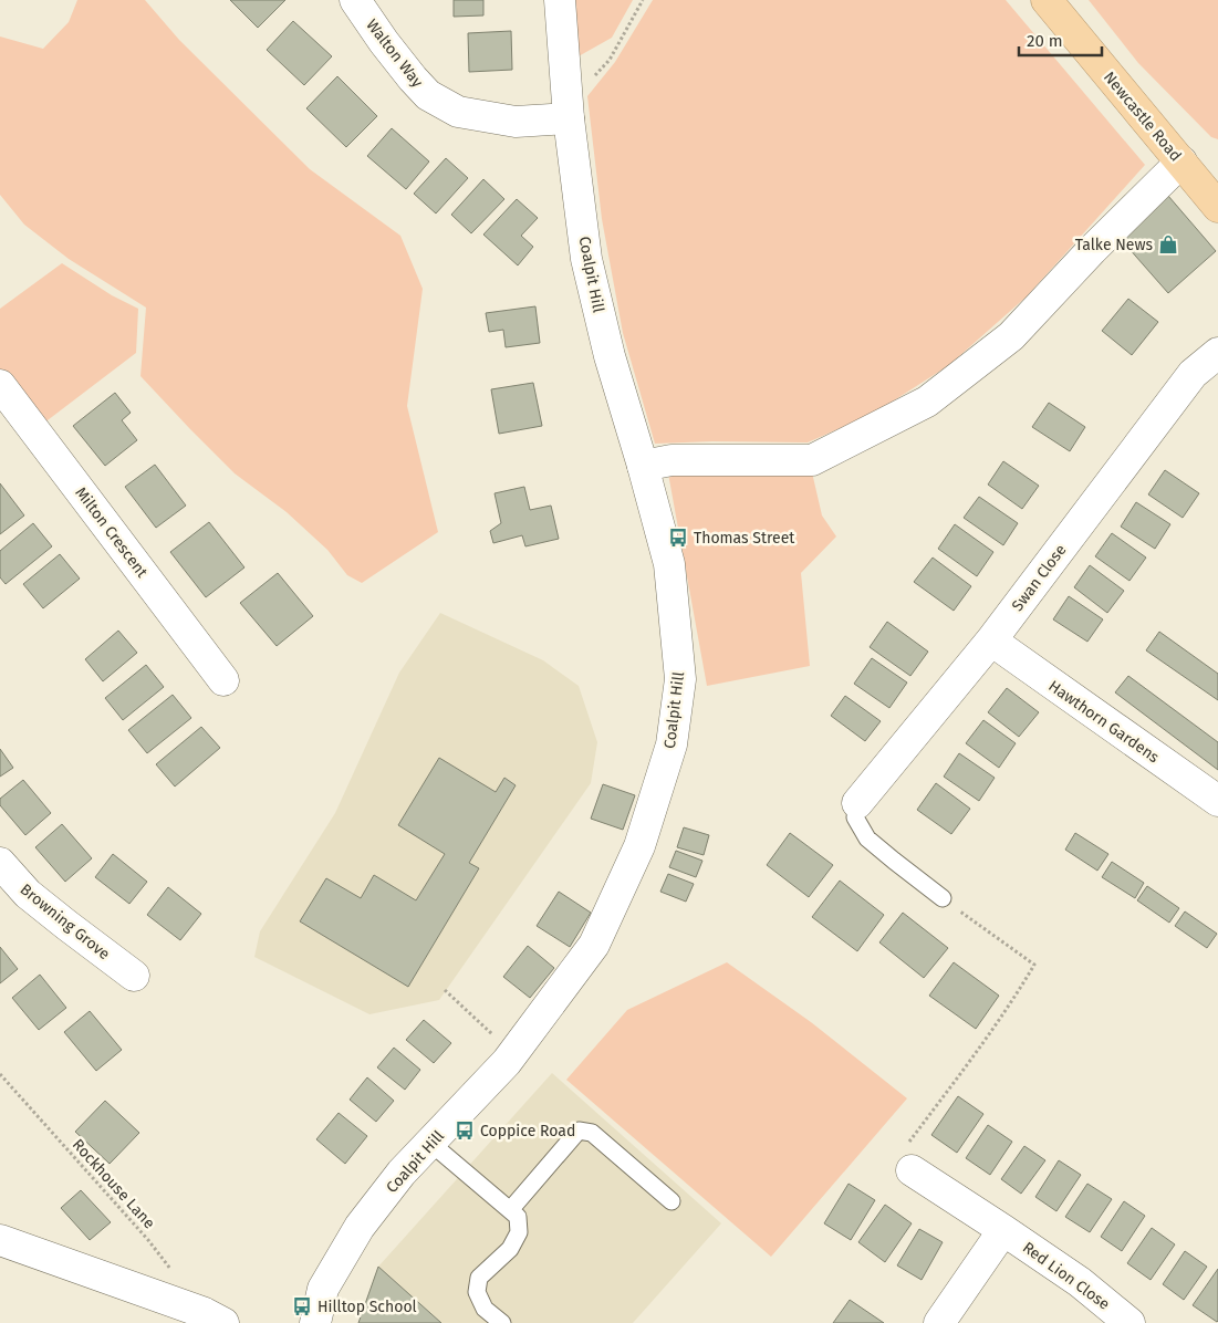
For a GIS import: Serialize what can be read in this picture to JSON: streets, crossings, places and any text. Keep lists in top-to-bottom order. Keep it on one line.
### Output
{"streets":{"highway":["Newcastle Road"],"street":["Walton Way","Coalpit Hill","Milton Crescent","Swan Close","Hawthorn Gardens","Browning Grove","Red Lion Close"],"path":["Rockhouse Lane"]},"crossings":[["Walton Way","Coalpit Hill"],["Swan Close","Hawthorn Gardens"]],"places":{"shop":["Talke News"],"bus stop":["Thomas Street","Coppice Road","Hilltop School"]},"scale_bar":"20 m"}
